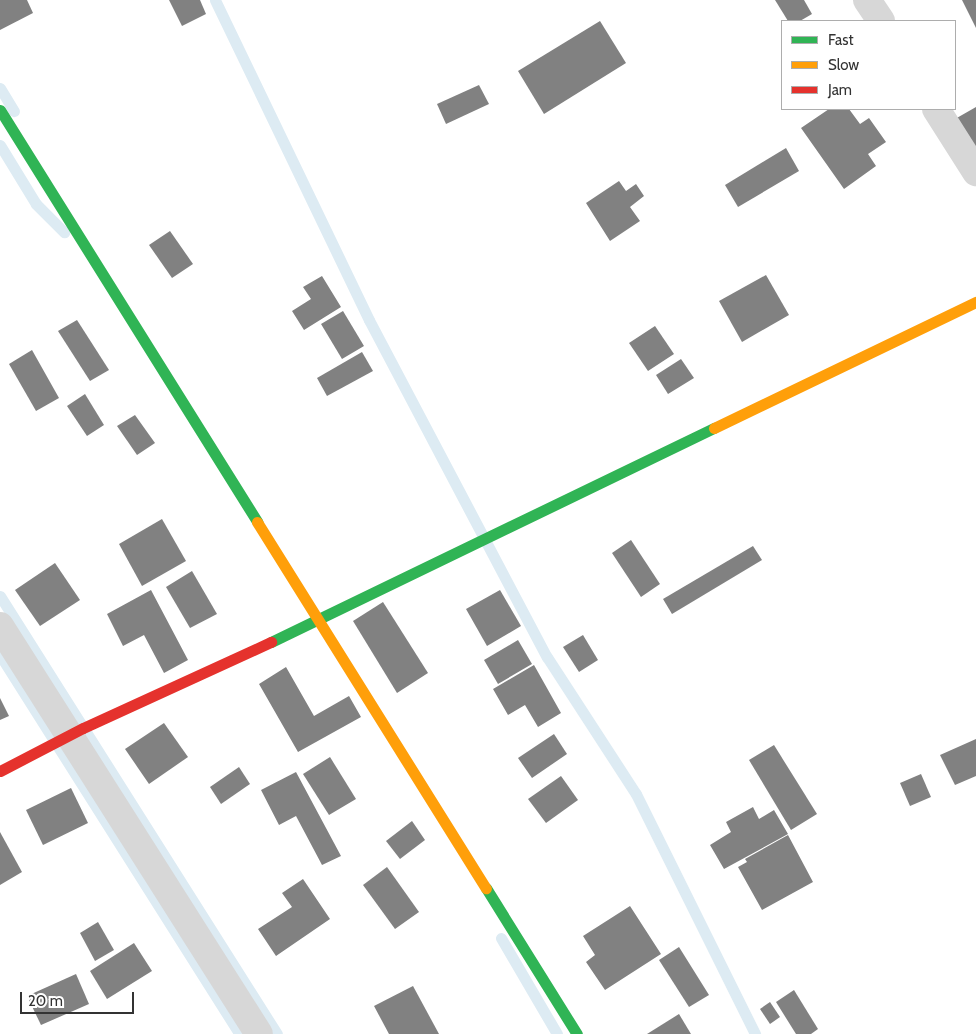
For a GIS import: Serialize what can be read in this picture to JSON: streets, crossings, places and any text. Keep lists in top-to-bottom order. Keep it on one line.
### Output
{"legend":["Fast","Slow","Jam"],"scale_bar":"20 m"}
